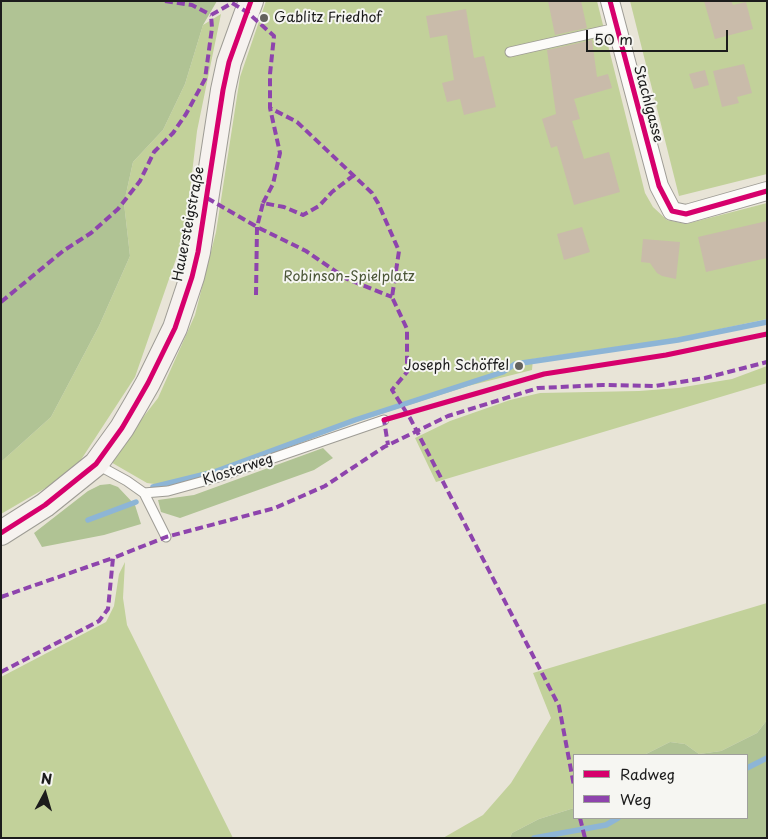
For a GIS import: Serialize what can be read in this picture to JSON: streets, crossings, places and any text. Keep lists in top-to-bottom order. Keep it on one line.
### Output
{"streets":{"street":["Stachlgasse","Hauersteigstraße"],"lane":["Klosterweg"]},"parks":["Robinson-Spielplatz"],"places":["Gablitz Friedhof","Joseph Schöffel"],"legend":["Radweg","Weg"],"scale_bar":"50 m","north":"top"}
